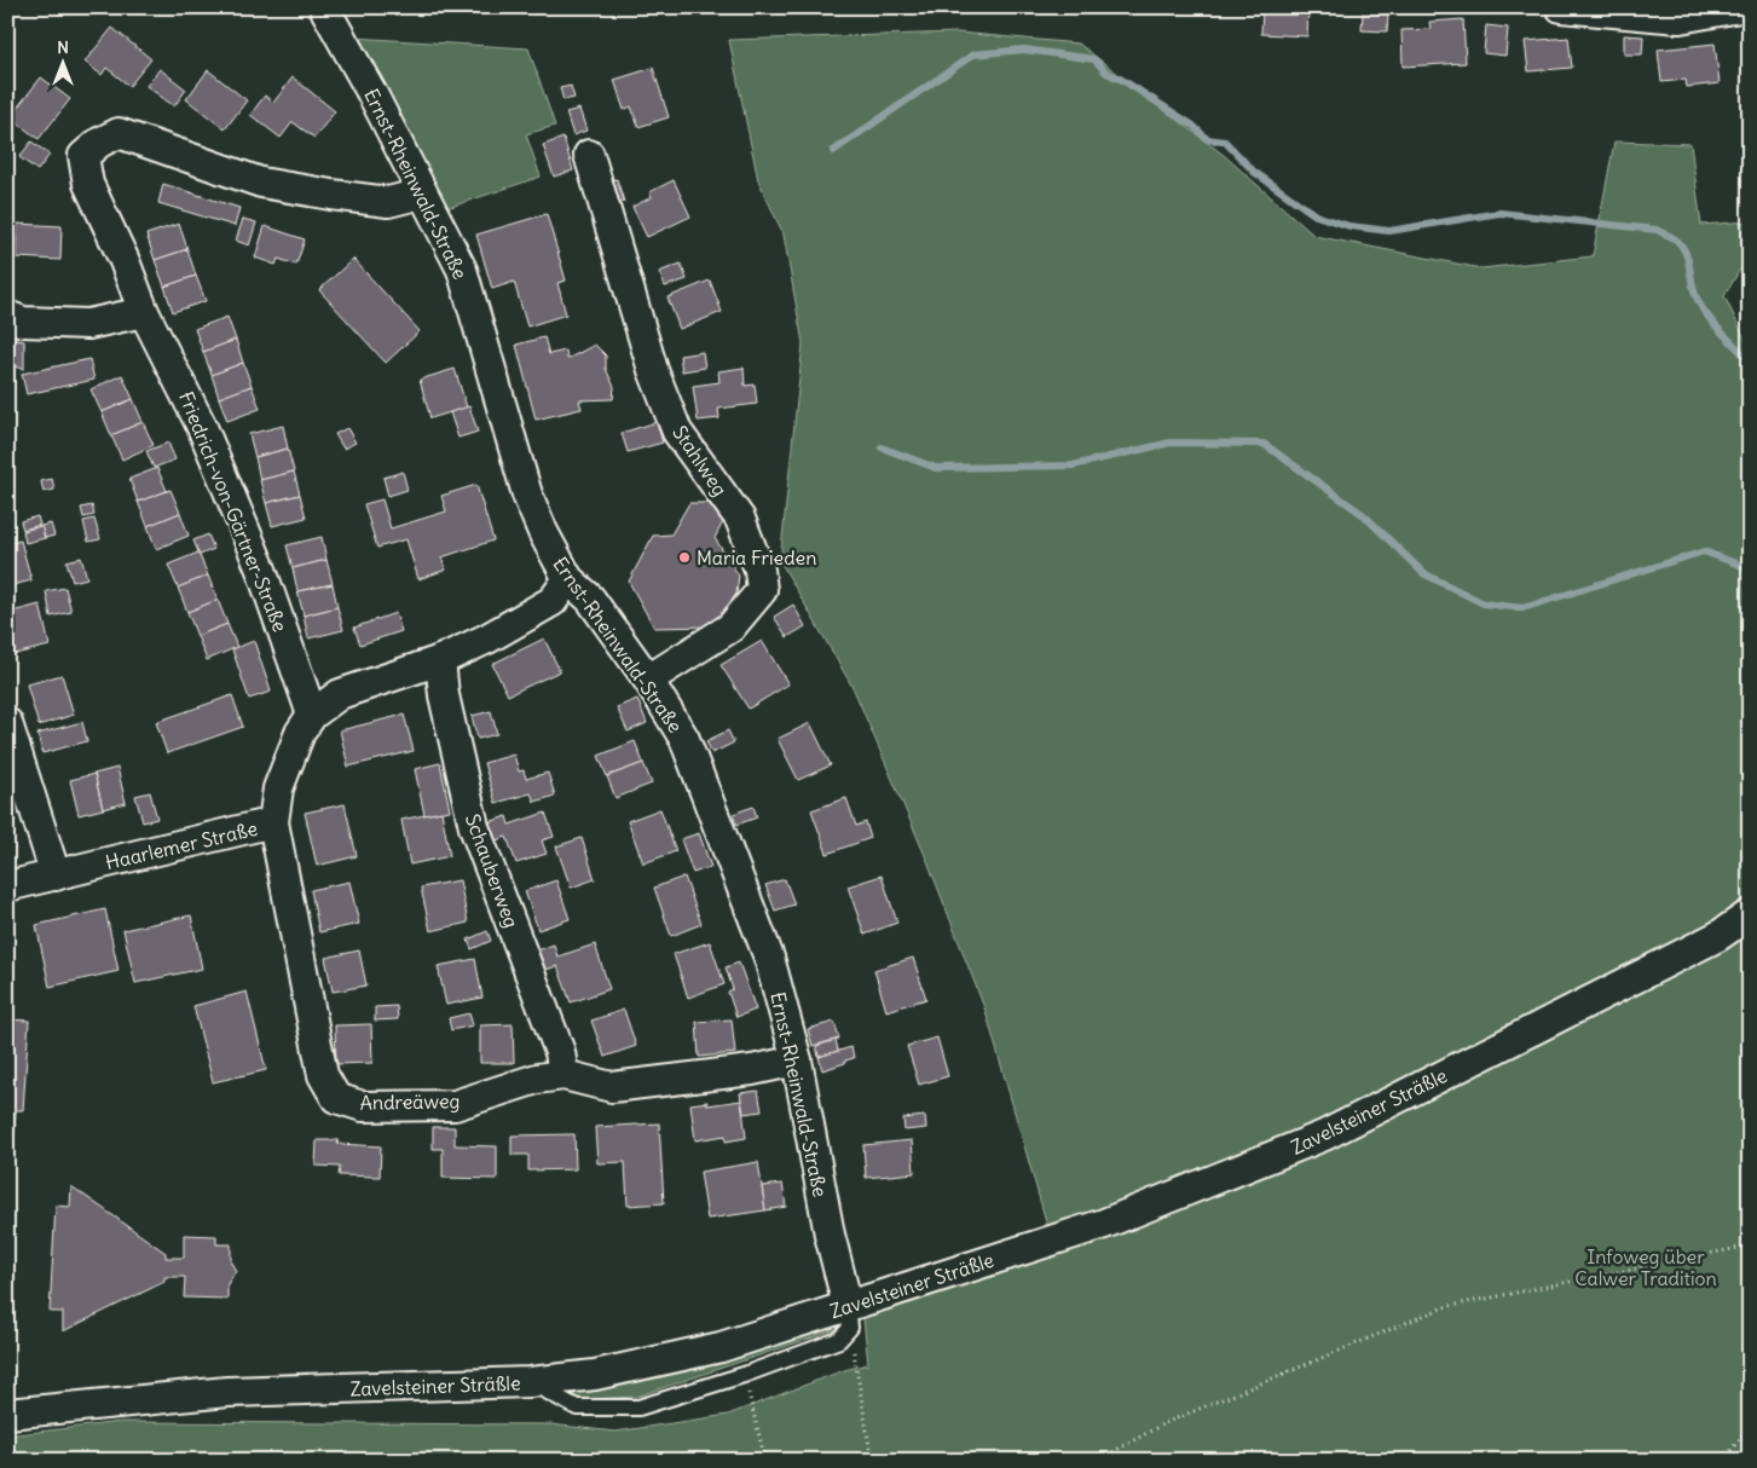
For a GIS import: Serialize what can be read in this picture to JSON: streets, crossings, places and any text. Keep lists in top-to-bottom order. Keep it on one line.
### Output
{"streets":{"street":["Ernst-Rheinwald-Straße","Stahlweg","Friedrich-von-Gärtner-Straße","Haarlemer Straße","Schauberweg","Andreäweg","Zavelsteiner Sträßle"]},"crossings":[["Ernst-Rheinwald-Straße","Stahlweg"],["Ernst-Rheinwald-Straße","Friedrich-von-Gärtner-Straße"],["Ernst-Rheinwald-Straße","Haarlemer Straße"],["Ernst-Rheinwald-Straße","Andreäweg"],["Ernst-Rheinwald-Straße","Zavelsteiner Sträßle"],["Friedrich-von-Gärtner-Straße","Haarlemer Straße"],["Haarlemer Straße","Schauberweg"],["Haarlemer Straße","Andreäweg"],["Schauberweg","Andreäweg"]],"parks":["Infoweg über Calwer Tradition"],"places":["Maria Frieden"],"north":"top"}
